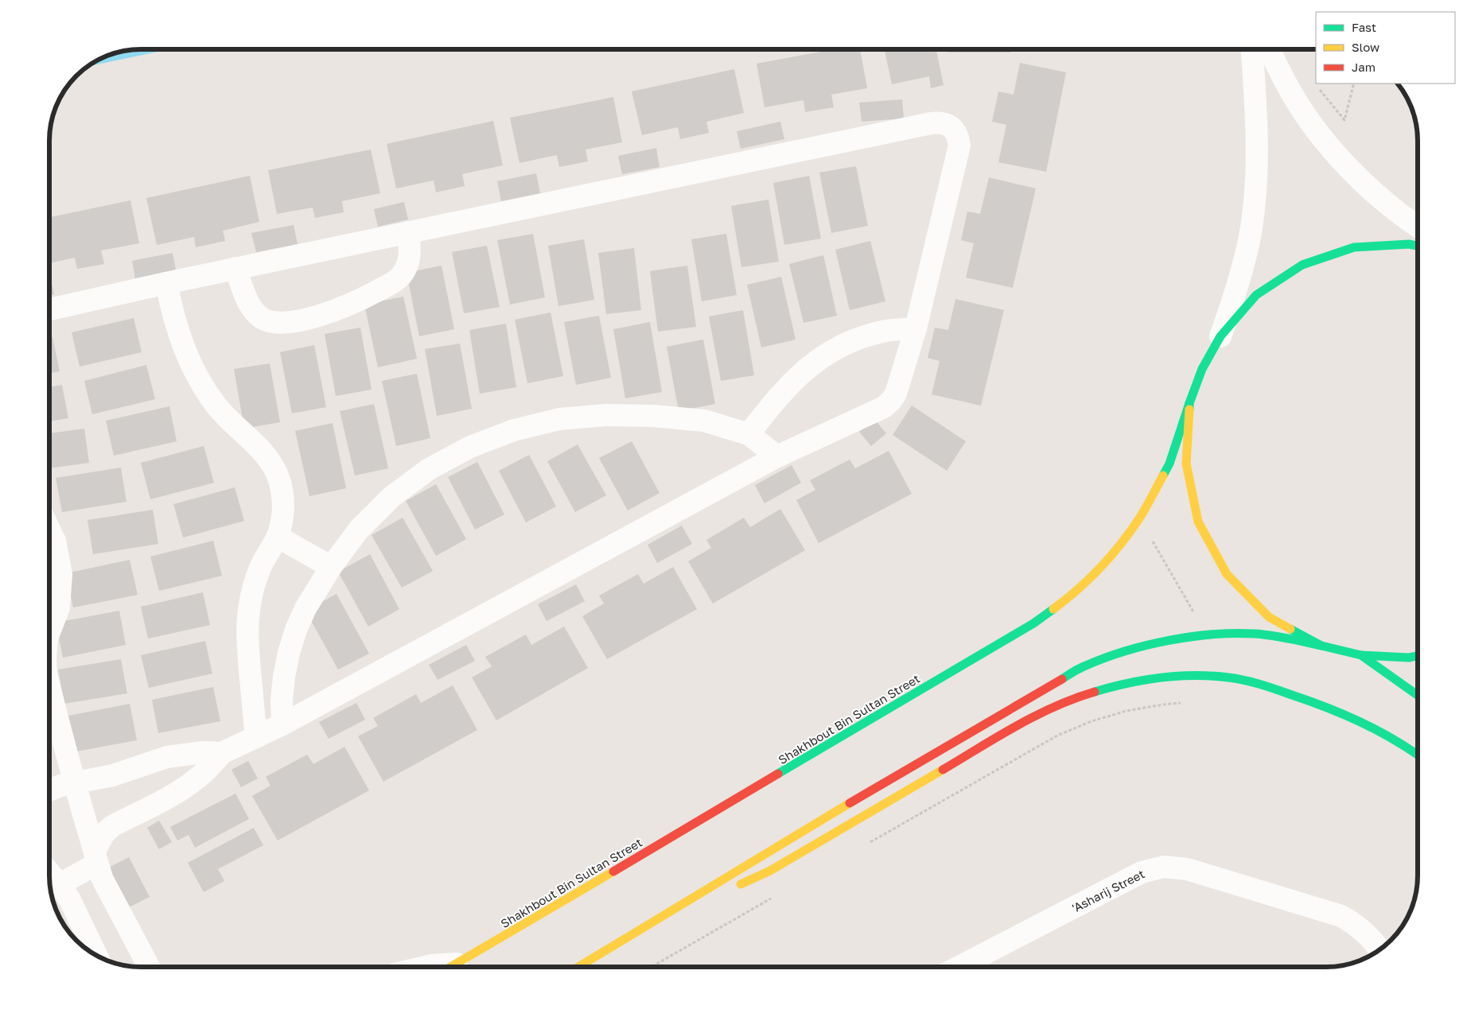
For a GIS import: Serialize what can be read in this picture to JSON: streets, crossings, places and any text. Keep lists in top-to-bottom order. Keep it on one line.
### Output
{"streets":{"main road":["Shakhbout Bin Sultan Street"],"street":["'Asharij Street"]},"legend":["Fast","Slow","Jam"]}
